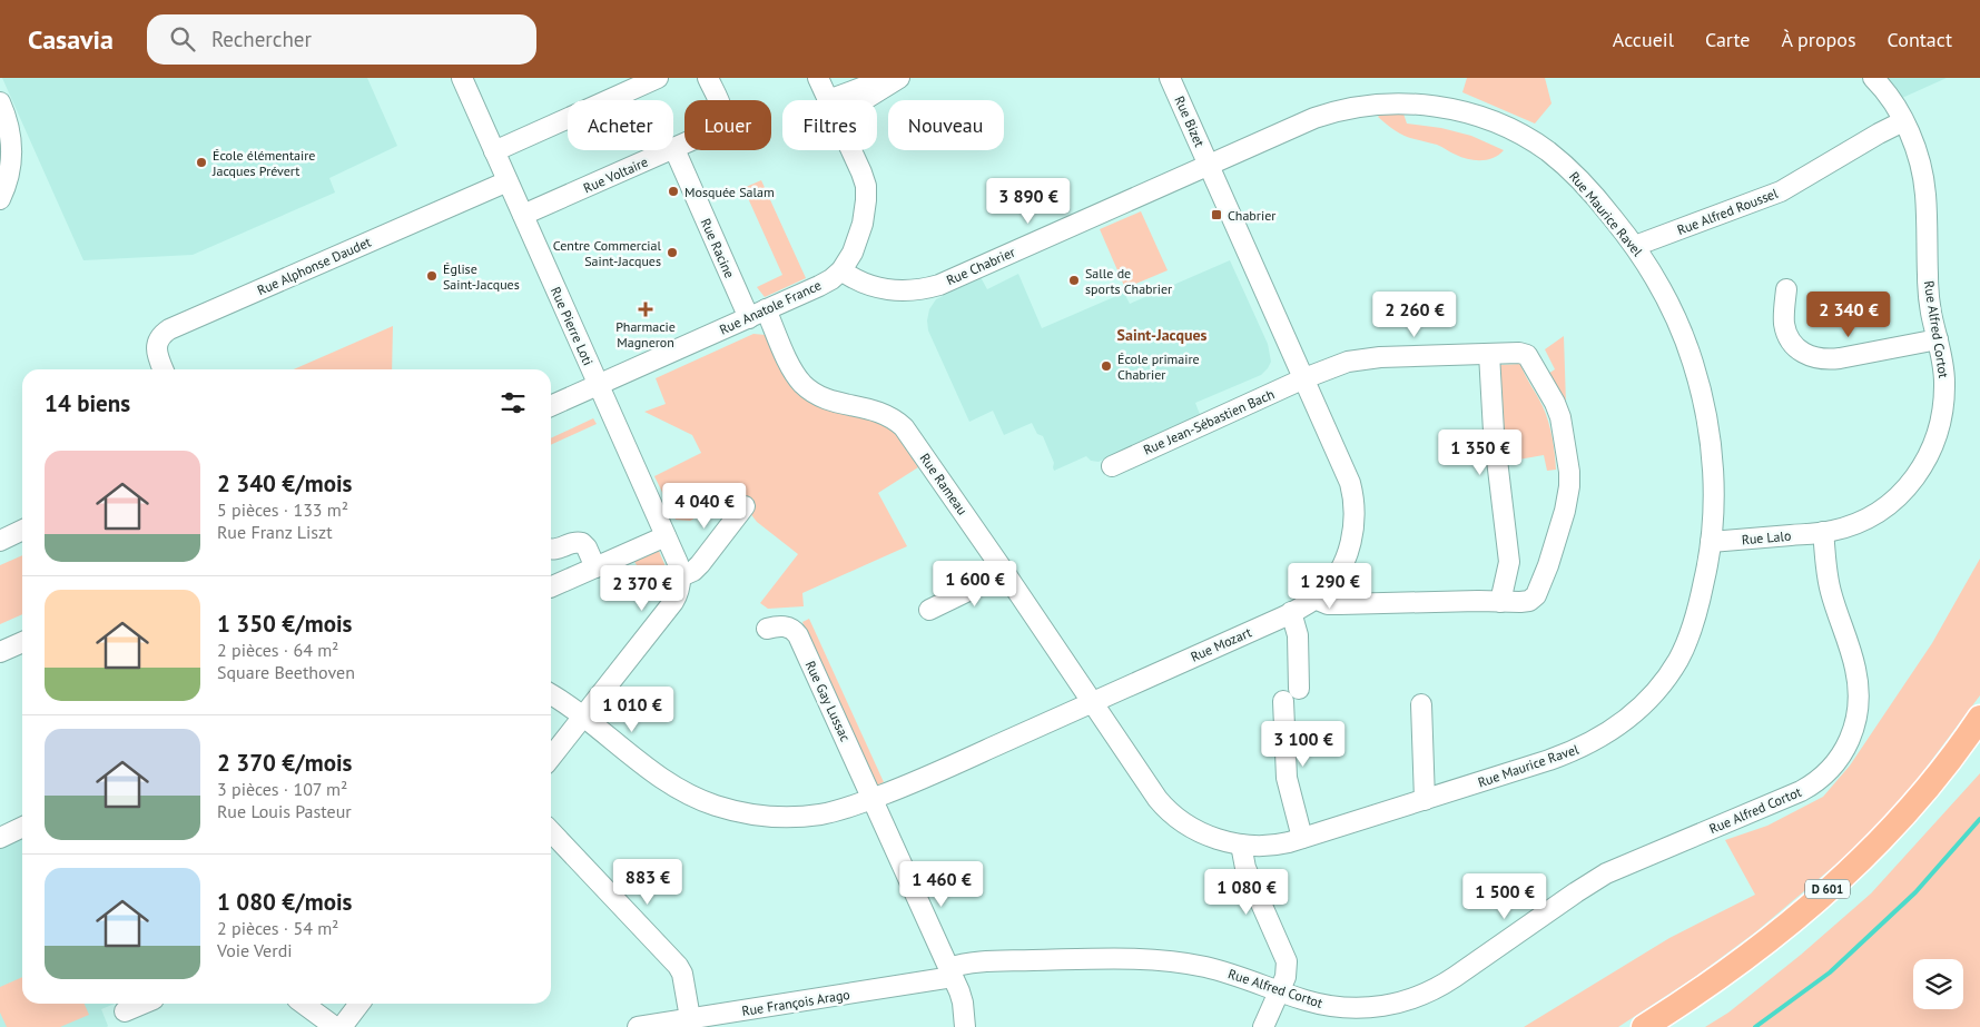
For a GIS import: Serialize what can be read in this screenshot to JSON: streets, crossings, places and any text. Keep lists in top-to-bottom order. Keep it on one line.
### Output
{"streets":{"main road":["D 601"],"street":["Rue Bizet","Rue Voltaire","Rue Alfred Roussel","Rue Maurice Ravel","Rue Racine","Rue Alphonse Daudet","Rue Chabrier","Rue Anatole France","Rue Pierre Loti","Rue Alfred Cortot","Rue Jean-Sébastien Bach","Rue Rameau","Rue Lalo","Rue Mozart","Rue Gay Lussac","Rue François Arago"]},"crossings":[["Rue Bizet","Rue Maurice Ravel"],["Rue Bizet","Rue Chabrier"],["Rue Bizet","Rue Mozart"],["Rue Voltaire","Rue Racine"],["Rue Voltaire","Rue Pierre Loti"],["Rue Alfred Roussel","Rue Maurice Ravel"],["Rue Alfred Roussel","Rue Alfred Cortot"],["Rue Maurice Ravel","Rue Chabrier"],["Rue Maurice Ravel","Rue Rameau"],["Rue Maurice Ravel","Rue Lalo"],["Rue Maurice Ravel","Rue Mozart"],["Rue Racine","Rue Anatole France"],["Rue Racine","Rue Rameau"],["Rue Alphonse Daudet","Rue Pierre Loti"],["Rue Chabrier","Rue Anatole France"],["Rue Chabrier","Rue Mozart"],["Rue Anatole France","Rue Pierre Loti"],["Rue Anatole France","Rue Rameau"],["Rue Alfred Cortot","Rue Lalo"],["Rue Alfred Cortot","Rue Gay Lussac"],["Rue Alfred Cortot","Rue François Arago"],["Rue Jean-Sébastien Bach","Rue Mozart"],["Rue Rameau","Rue Mozart"],["Rue Mozart","Rue Gay Lussac"],["Rue Gay Lussac","Rue François Arago"]],"districts":["Saint-Jacques"],"places":{"other":["École élémentaire Jacques Prévert","Mosquée Salam","Centre Commercial Saint-Jacques","Église Saint-Jacques","Salle de sports Chabrier","École primaire Chabrier"],"transit":["Chabrier"],"health":["Pharmacie Magneron"]},"page":{"header":"Casavia","search":"Rechercher","nav":["Accueil","Carte","À propos","Contact"],"chip":["Acheter","Louer","Filtres","Nouveau"],"price":["3 890 €","2 260 €","2 340 €","1 350 €","4 040 €","1 600 €","1 290 €","2 370 €","1 010 €","3 100 €","883 €","1 460 €","1 080 €","1 500 €"],"heading":"14 biens","list":[{"name":"2 340 €/mois","note":"5 pièces · 133 m² · Rue Franz Liszt"},{"name":"1 350 €/mois","note":"2 pièces · 64 m² · Square Beethoven"},{"name":"2 370 €/mois","note":"3 pièces · 107 m² · Rue Louis Pasteur"},{"name":"1 080 €/mois","note":"2 pièces · 54 m² · Voie Verdi"}]}}
